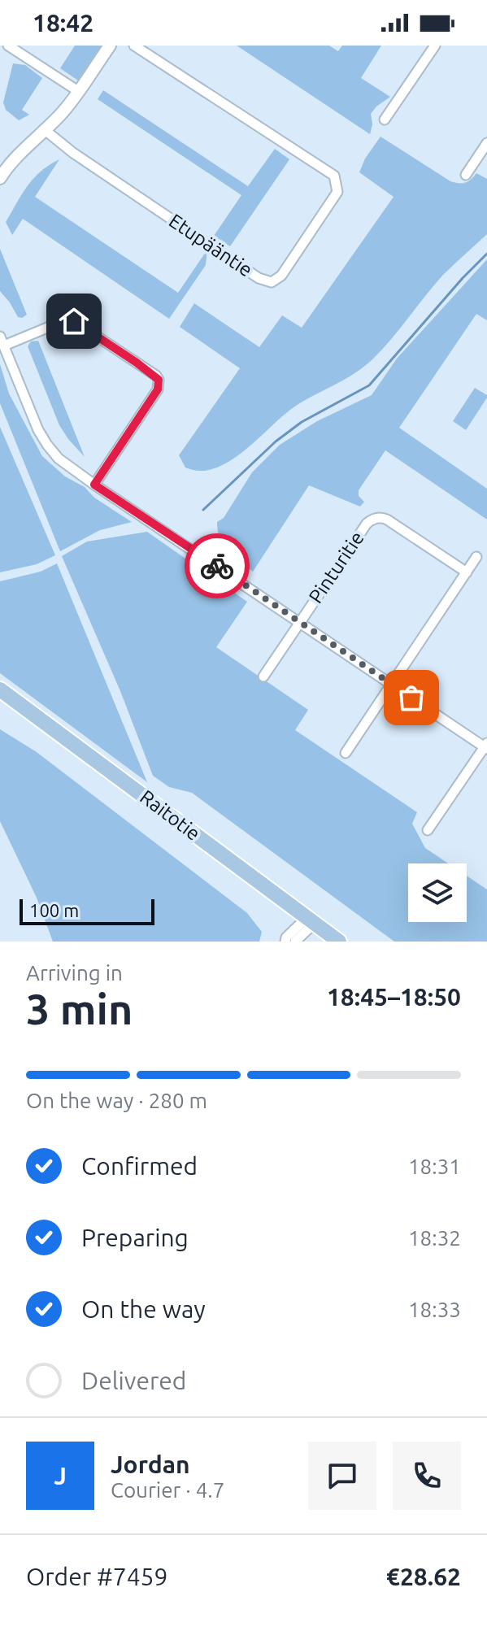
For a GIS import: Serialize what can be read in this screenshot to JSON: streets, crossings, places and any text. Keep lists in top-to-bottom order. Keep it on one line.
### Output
{"streets":{"main road":["Raitotie"],"street":["Etupääntie","Pinturitie"]},"scale_bar":"100 m","page":{"status":"18:42","scale":"100 m","heading":["3 min","Arriving in","18:45–18:50"],"panel":["Jordan","Courier · 4.7","Order #7459","€28.62"],"bar":"On the way · 280 m","list":[["Confirmed","18:31"],["Preparing","18:32"],["On the way","18:33"],"Delivered"],"round":"J"}}
